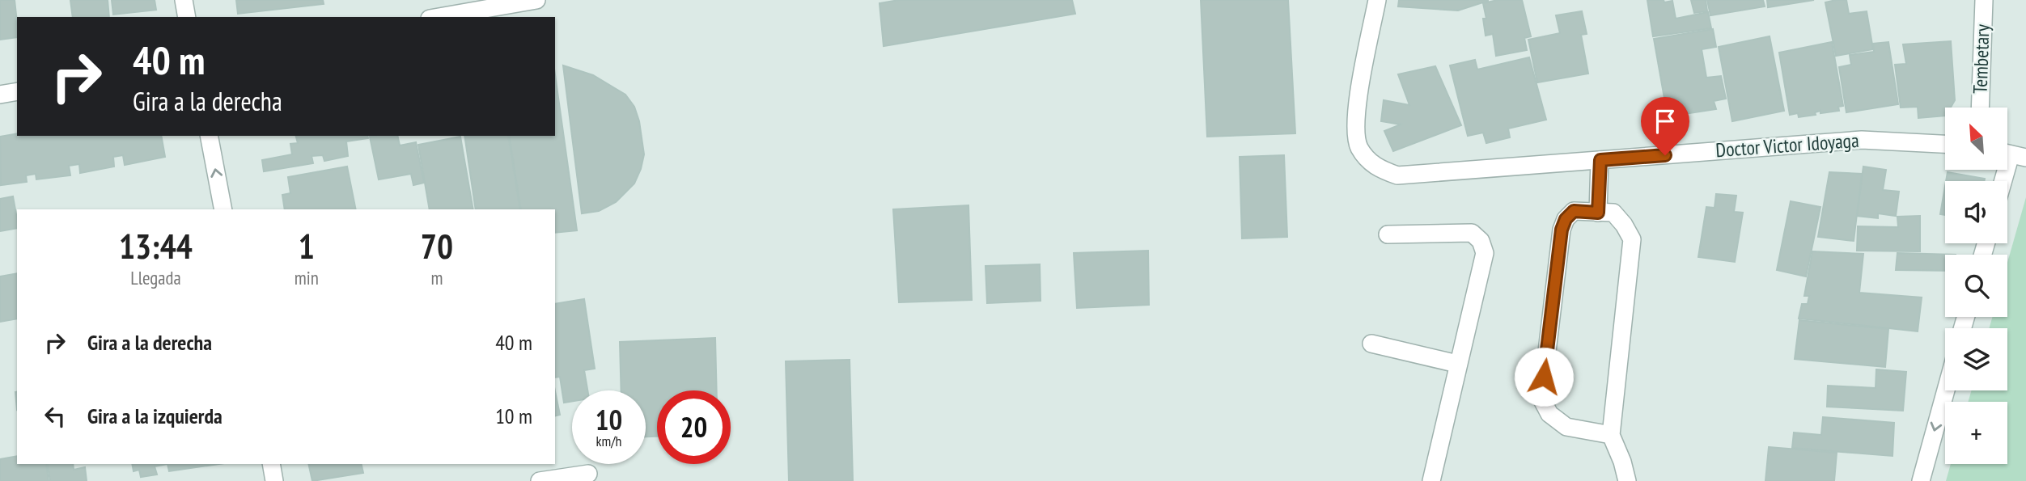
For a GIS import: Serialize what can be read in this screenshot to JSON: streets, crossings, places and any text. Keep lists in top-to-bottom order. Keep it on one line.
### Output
{"streets":{"street":["Tembetary","Doctor Victor Idoyaga"]},"north":"top left","page":{"turn":["40 m","Gira a la derecha"],"map_buttons":"+","eta":["13:44","Llegada","1","min","70","m"],"list":[{"name":"Gira a la derecha","value":"40 m"},{"name":"Gira a la izquierda","value":"10 m"}],"speed":"10 km/h","limit":"20"}}
